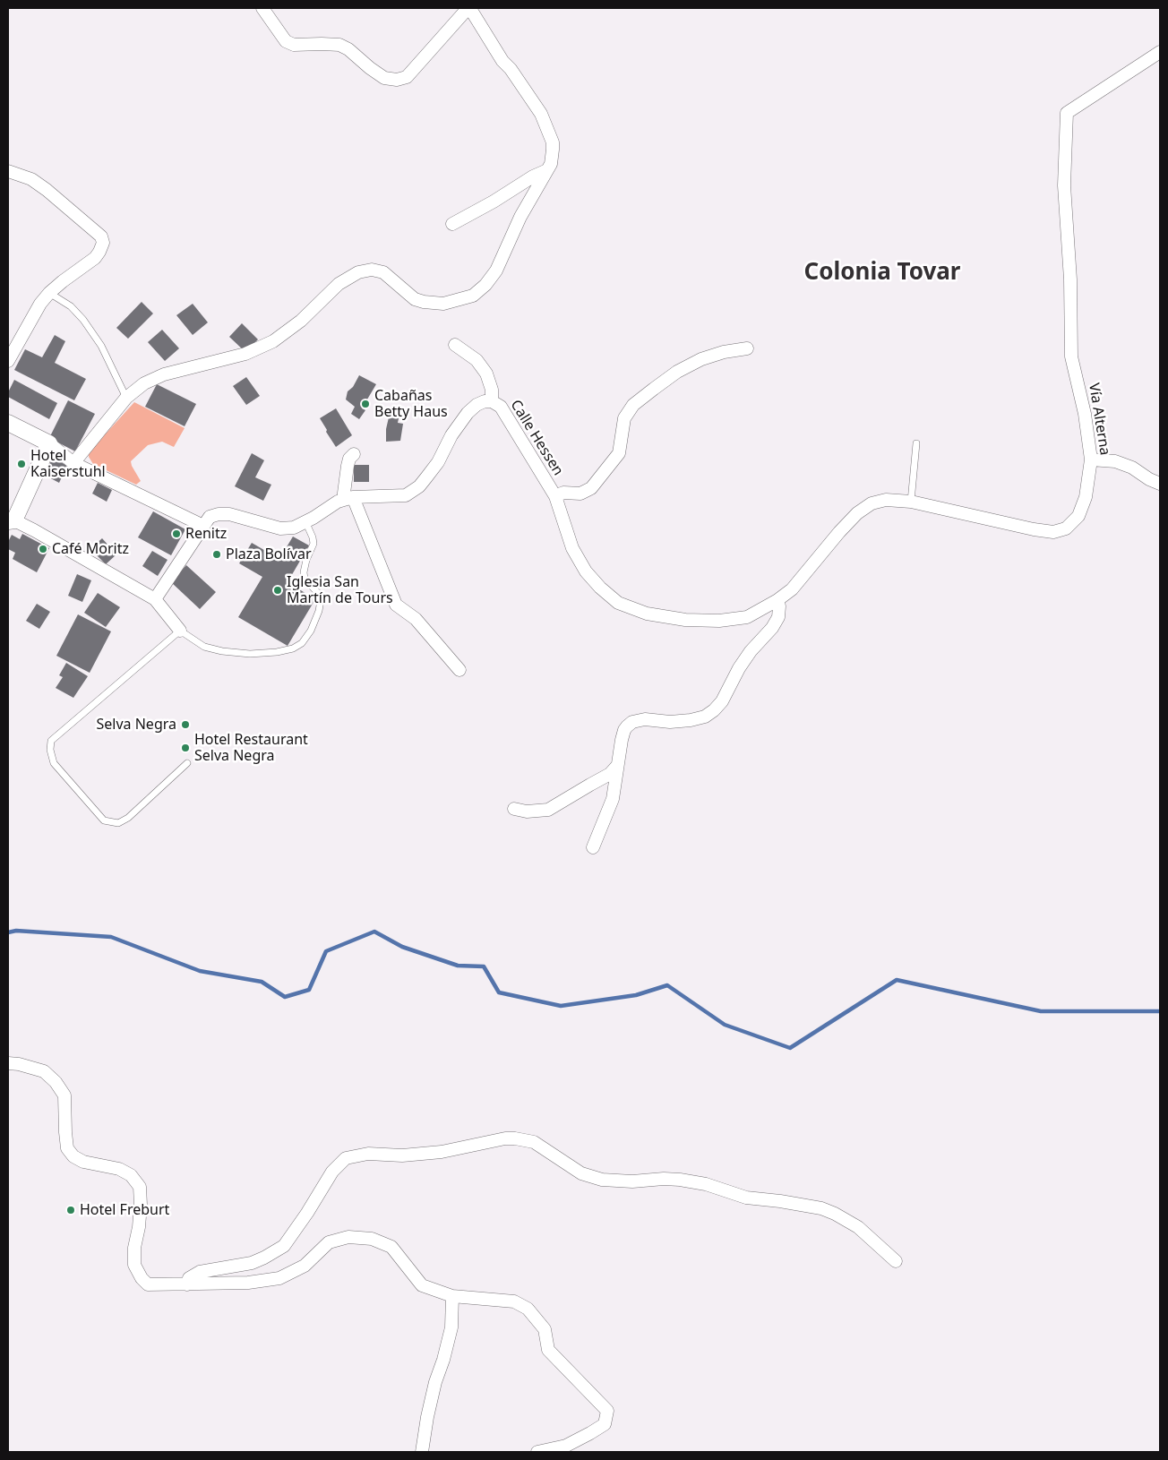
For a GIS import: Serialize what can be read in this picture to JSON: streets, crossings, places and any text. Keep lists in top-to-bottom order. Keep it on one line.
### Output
{"streets":{"street":["Vía Alterna","Calle Hessen"]},"crossings":[["Vía Alterna","Calle Hessen"]],"districts":["Colonia Tovar"],"places":["Cabañas Betty Haus","Hotel Kaiserstuhl","Renitz","Café Moritz","Plaza Bolívar","Iglesia San Martín de Tours","Selva Negra","Hotel Restaurant Selva Negra","Hotel Freburt"]}
